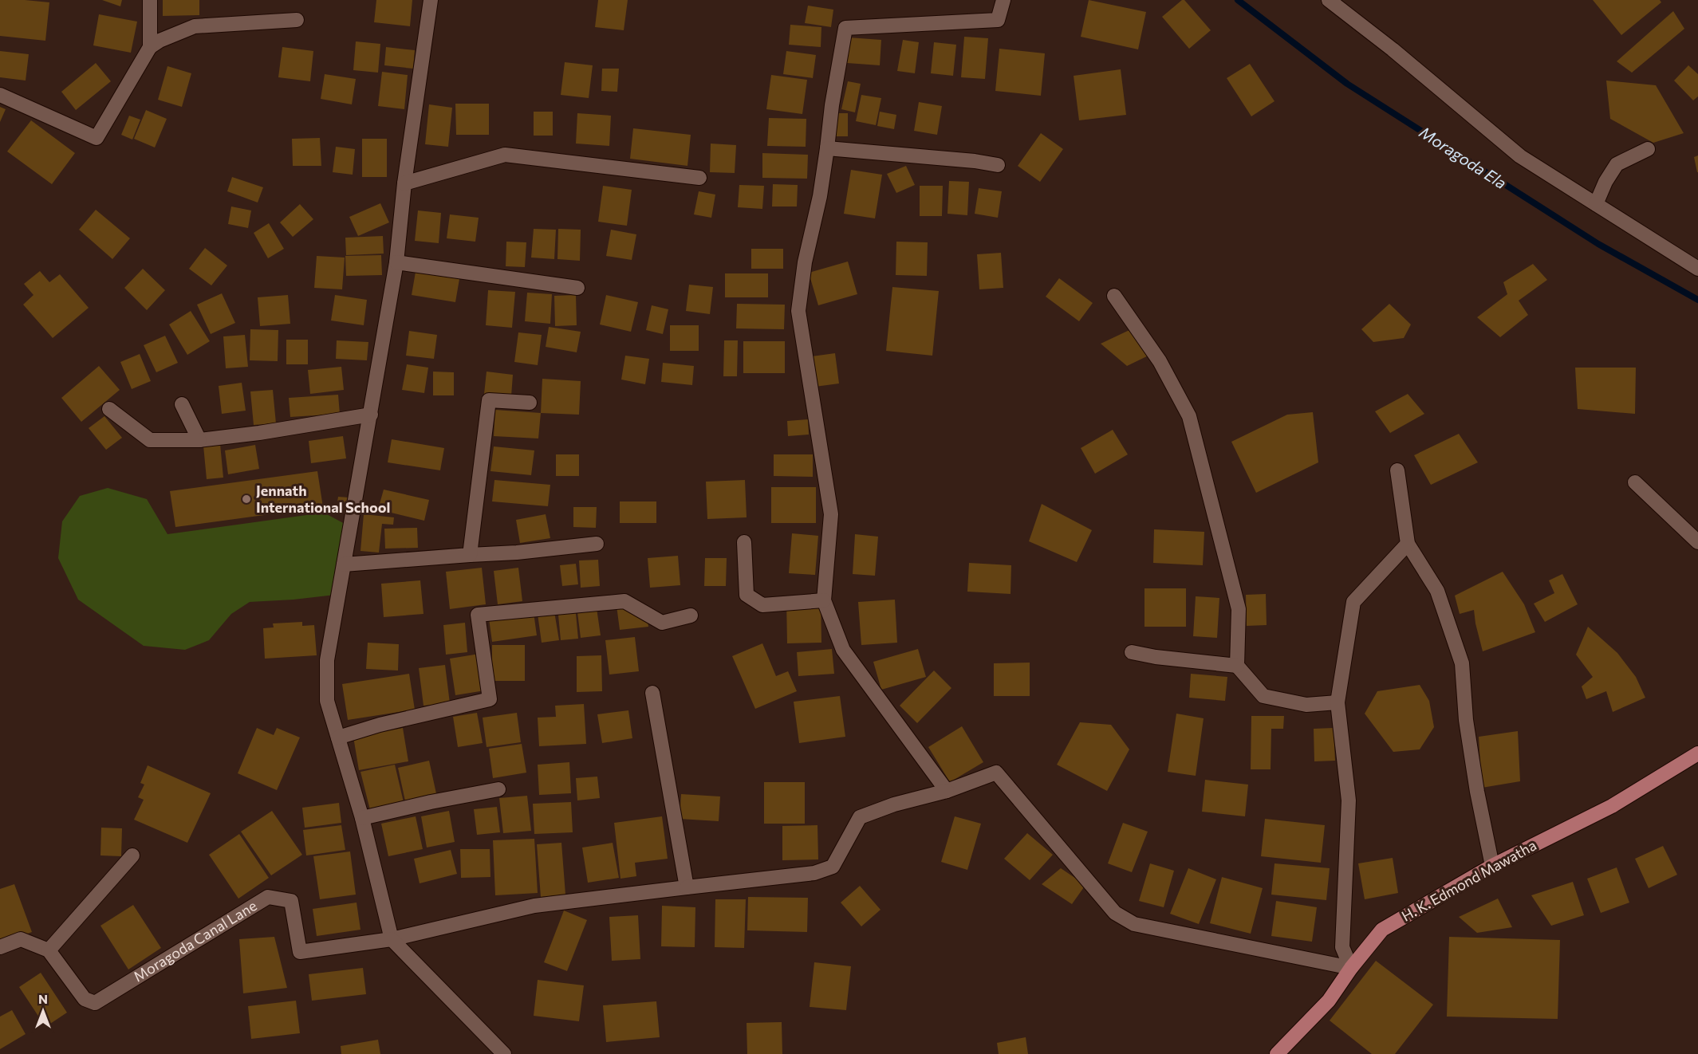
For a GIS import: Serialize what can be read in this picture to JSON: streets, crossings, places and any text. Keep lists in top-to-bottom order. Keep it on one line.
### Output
{"streets":{"main road":["H. K. Edmond Mawatha"],"street":["Moragoda Canal Lane"]},"water":["Moragoda Ela"],"places":["Jennath International School"],"north":"top"}
